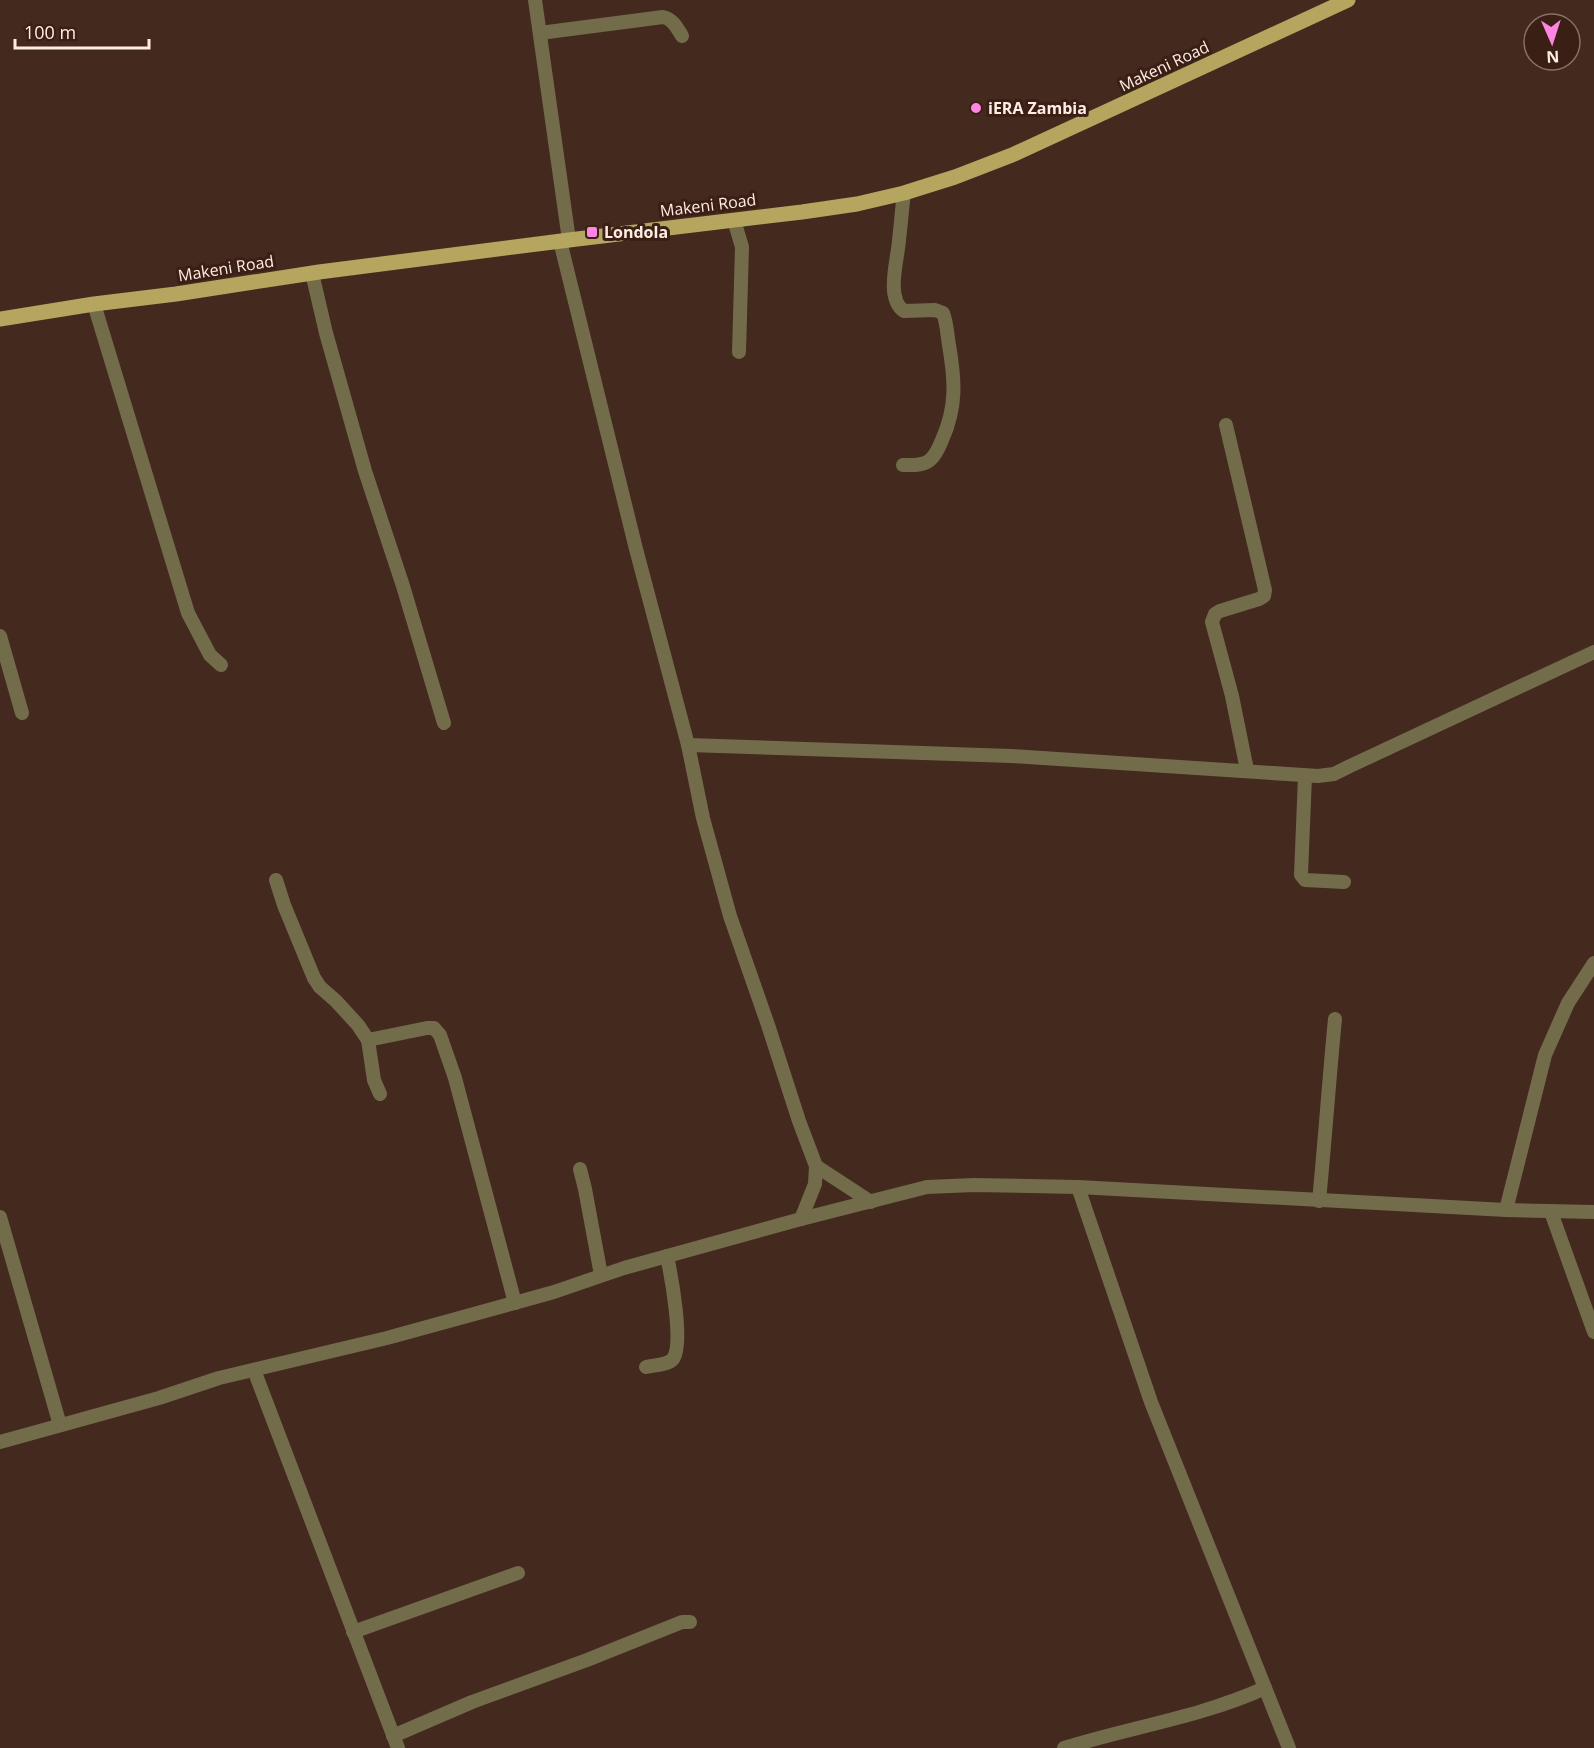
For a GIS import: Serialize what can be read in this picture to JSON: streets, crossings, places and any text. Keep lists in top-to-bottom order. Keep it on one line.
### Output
{"streets":{"main road":["Makeni Road"]},"places":{"other":["iERA Zambia"],"transit":["Londola"]},"scale_bar":"100 m","north":"bottom"}
